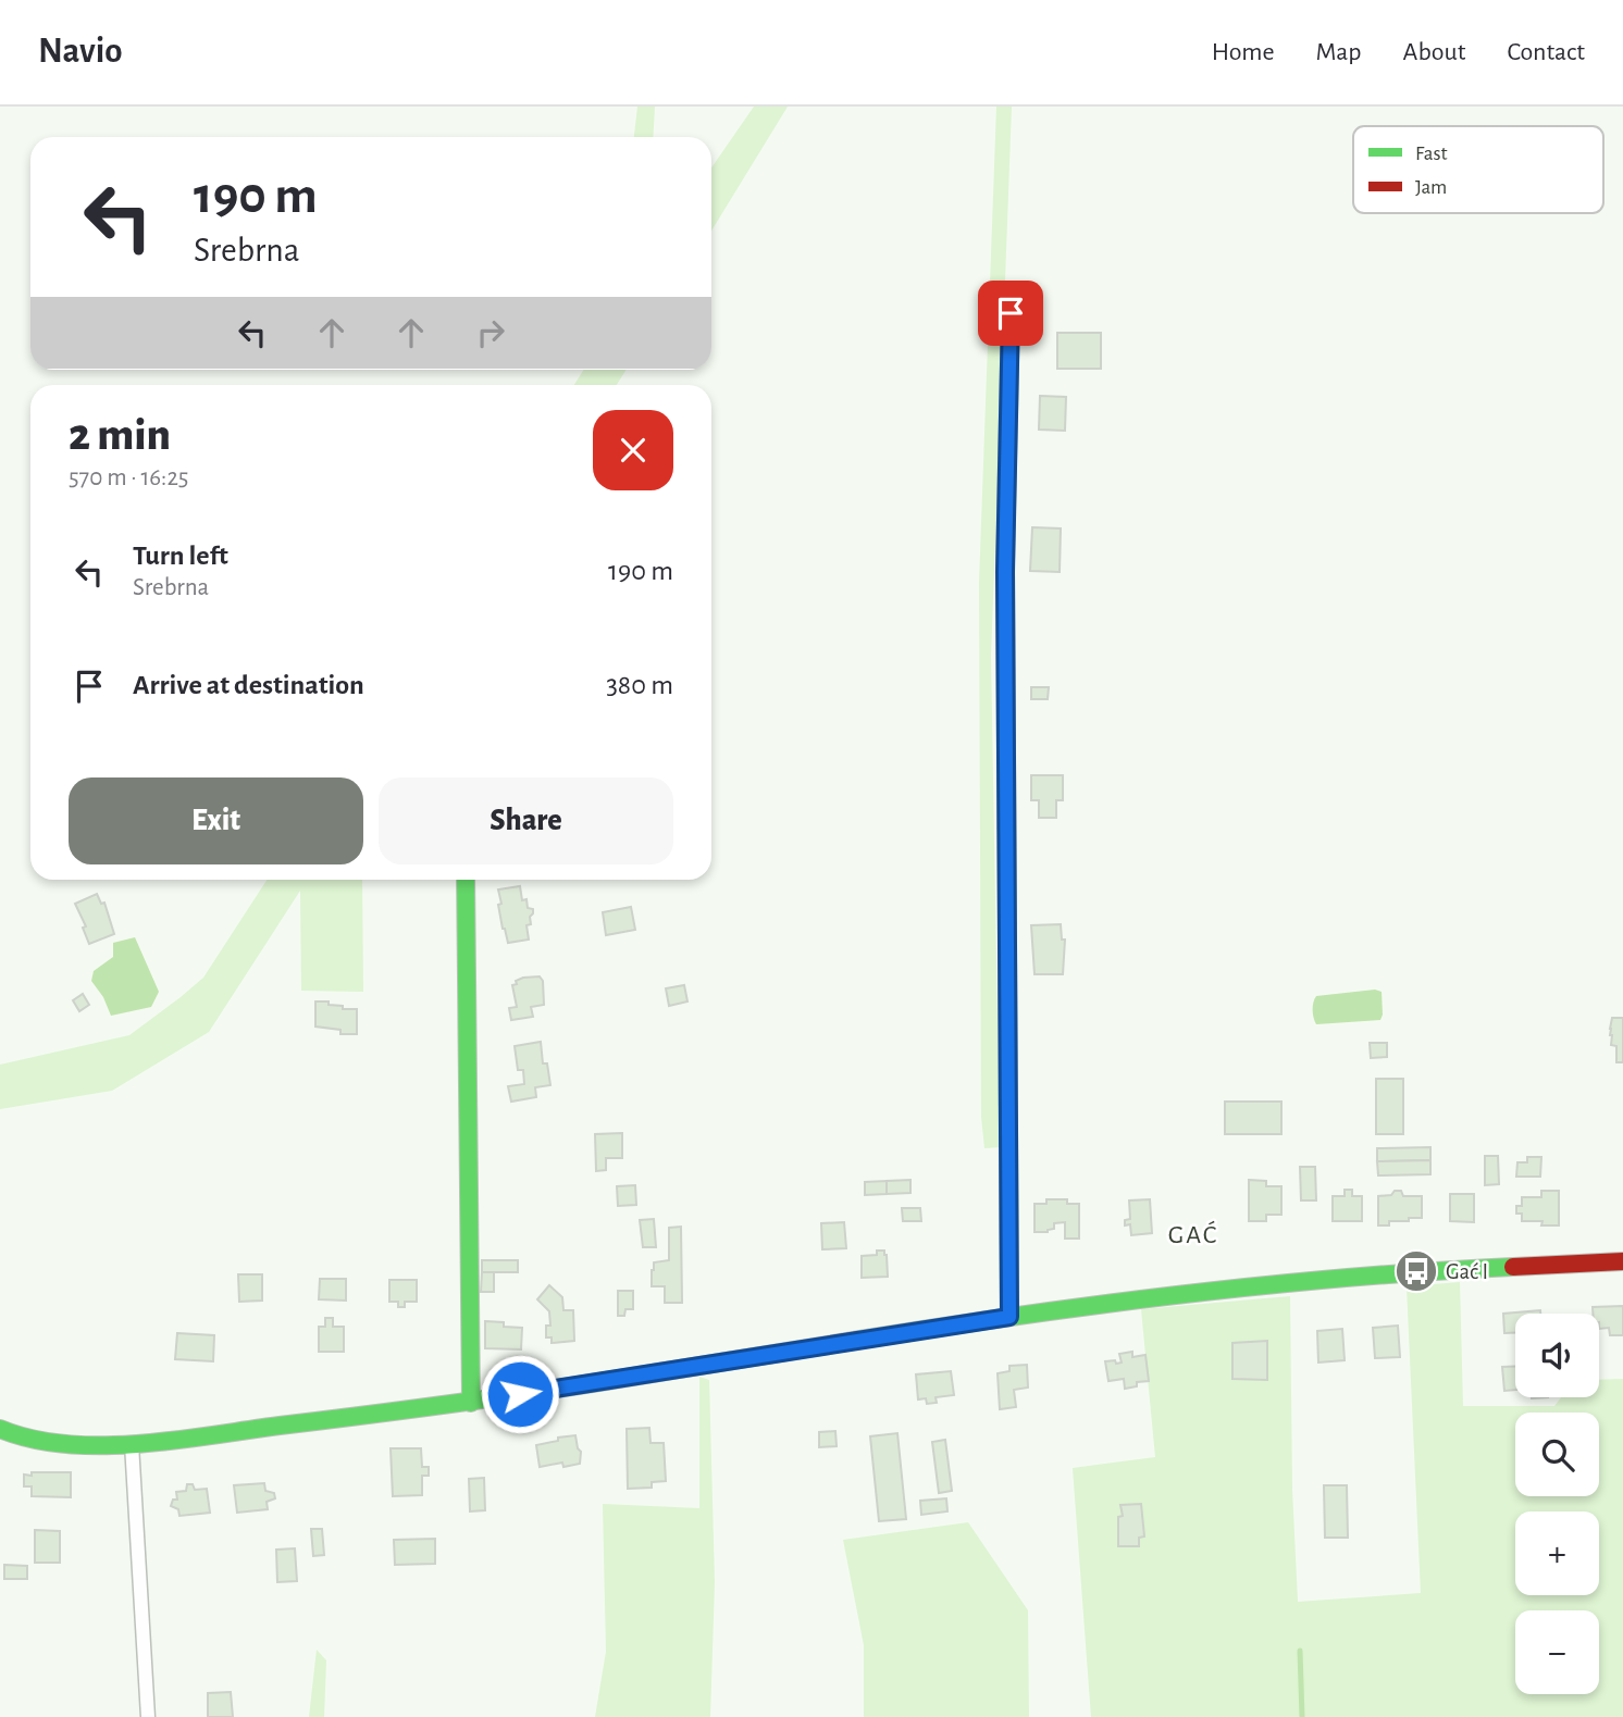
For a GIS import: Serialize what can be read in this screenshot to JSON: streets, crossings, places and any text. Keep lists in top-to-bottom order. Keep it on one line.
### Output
{"districts":["GAĆ"],"places":{"bus stop":["Gać I"]},"legend":["Fast","Jam"],"page":{"header":"Navio","nav":["Home","Map","About","Contact"],"turn":["190 m","Srebrna"],"heading":["2 min","570 m · 16:25"],"list":[{"name":"Turn left","note":"Srebrna","value":"190 m"},{"name":"Arrive at destination","value":"380 m"}],"buttons":["Exit","Share"],"map_buttons":["+","−"]}}
